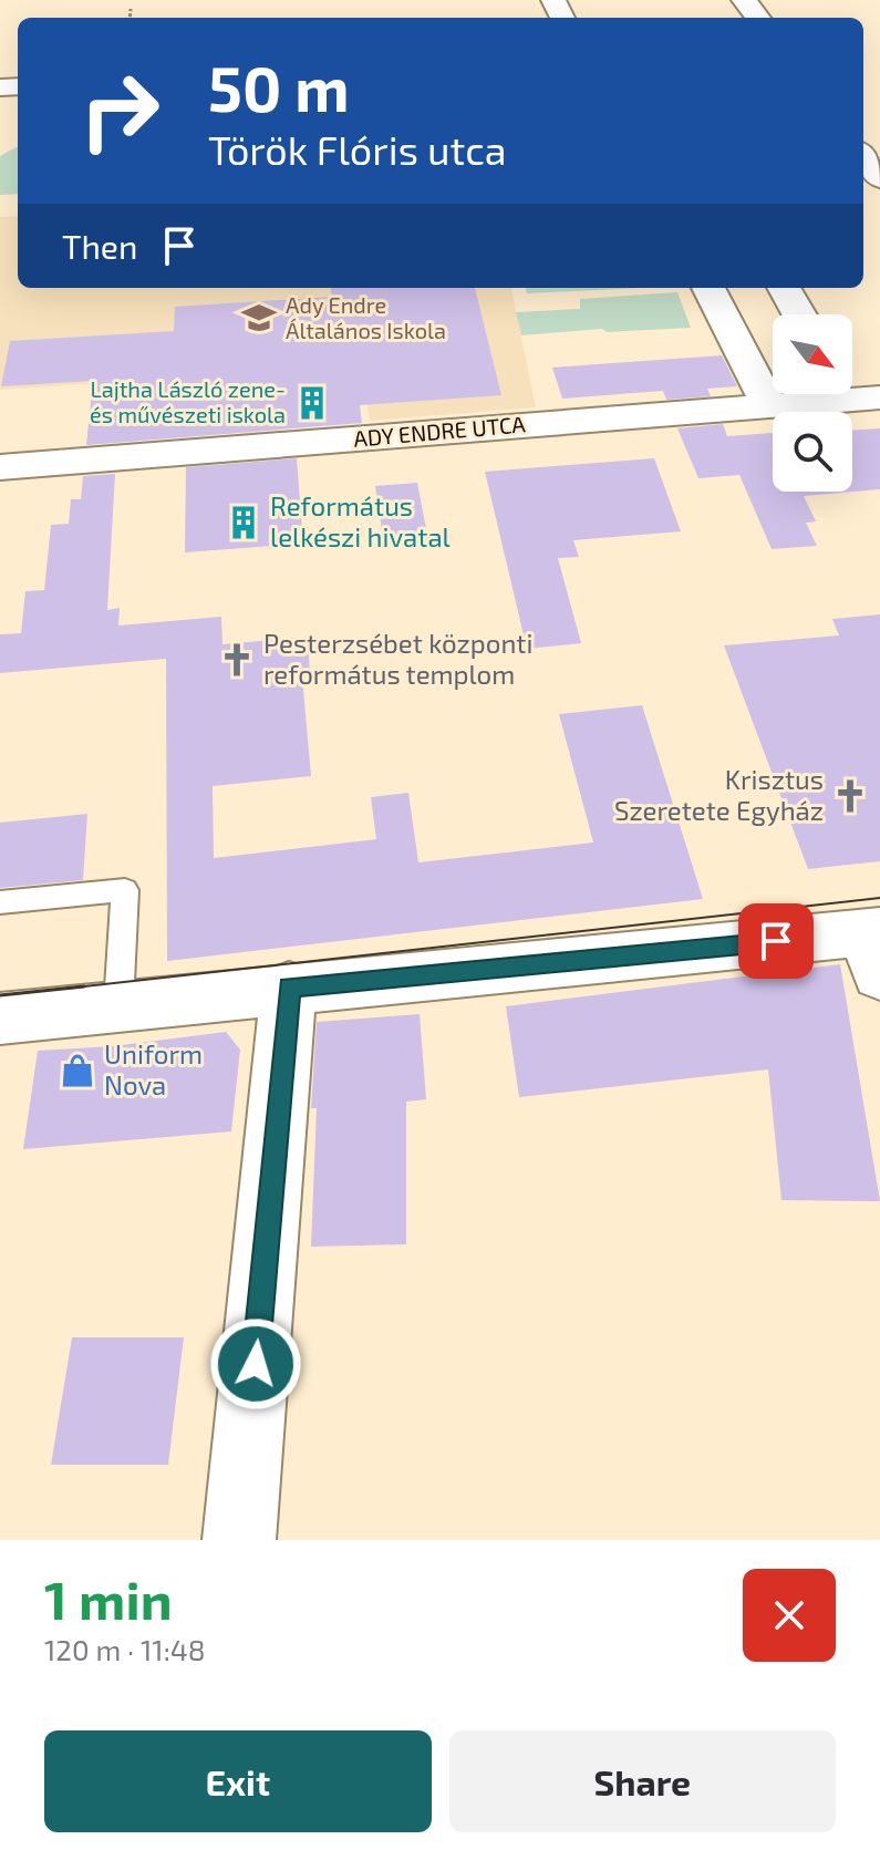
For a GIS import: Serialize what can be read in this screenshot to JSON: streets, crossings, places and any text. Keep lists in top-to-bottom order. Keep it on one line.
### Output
{"streets":{"street":["ADY ENDRE UTCA"]},"places":{"school or university":["Ady Endre Általános Iskola"],"building":["Lajtha László zene- és művészeti iskola","Református lelkészi hivatal"],"church":["Pesterzsébet központi református templom","Krisztus Szeretete Egyház"],"shop":["Uniform Nova"]},"north":"bottom right","page":{"turn":["50 m","Török Flóris utca"],"then":"Then","heading":["1 min","120 m · 11:48"],"buttons":["Exit","Share"]}}
